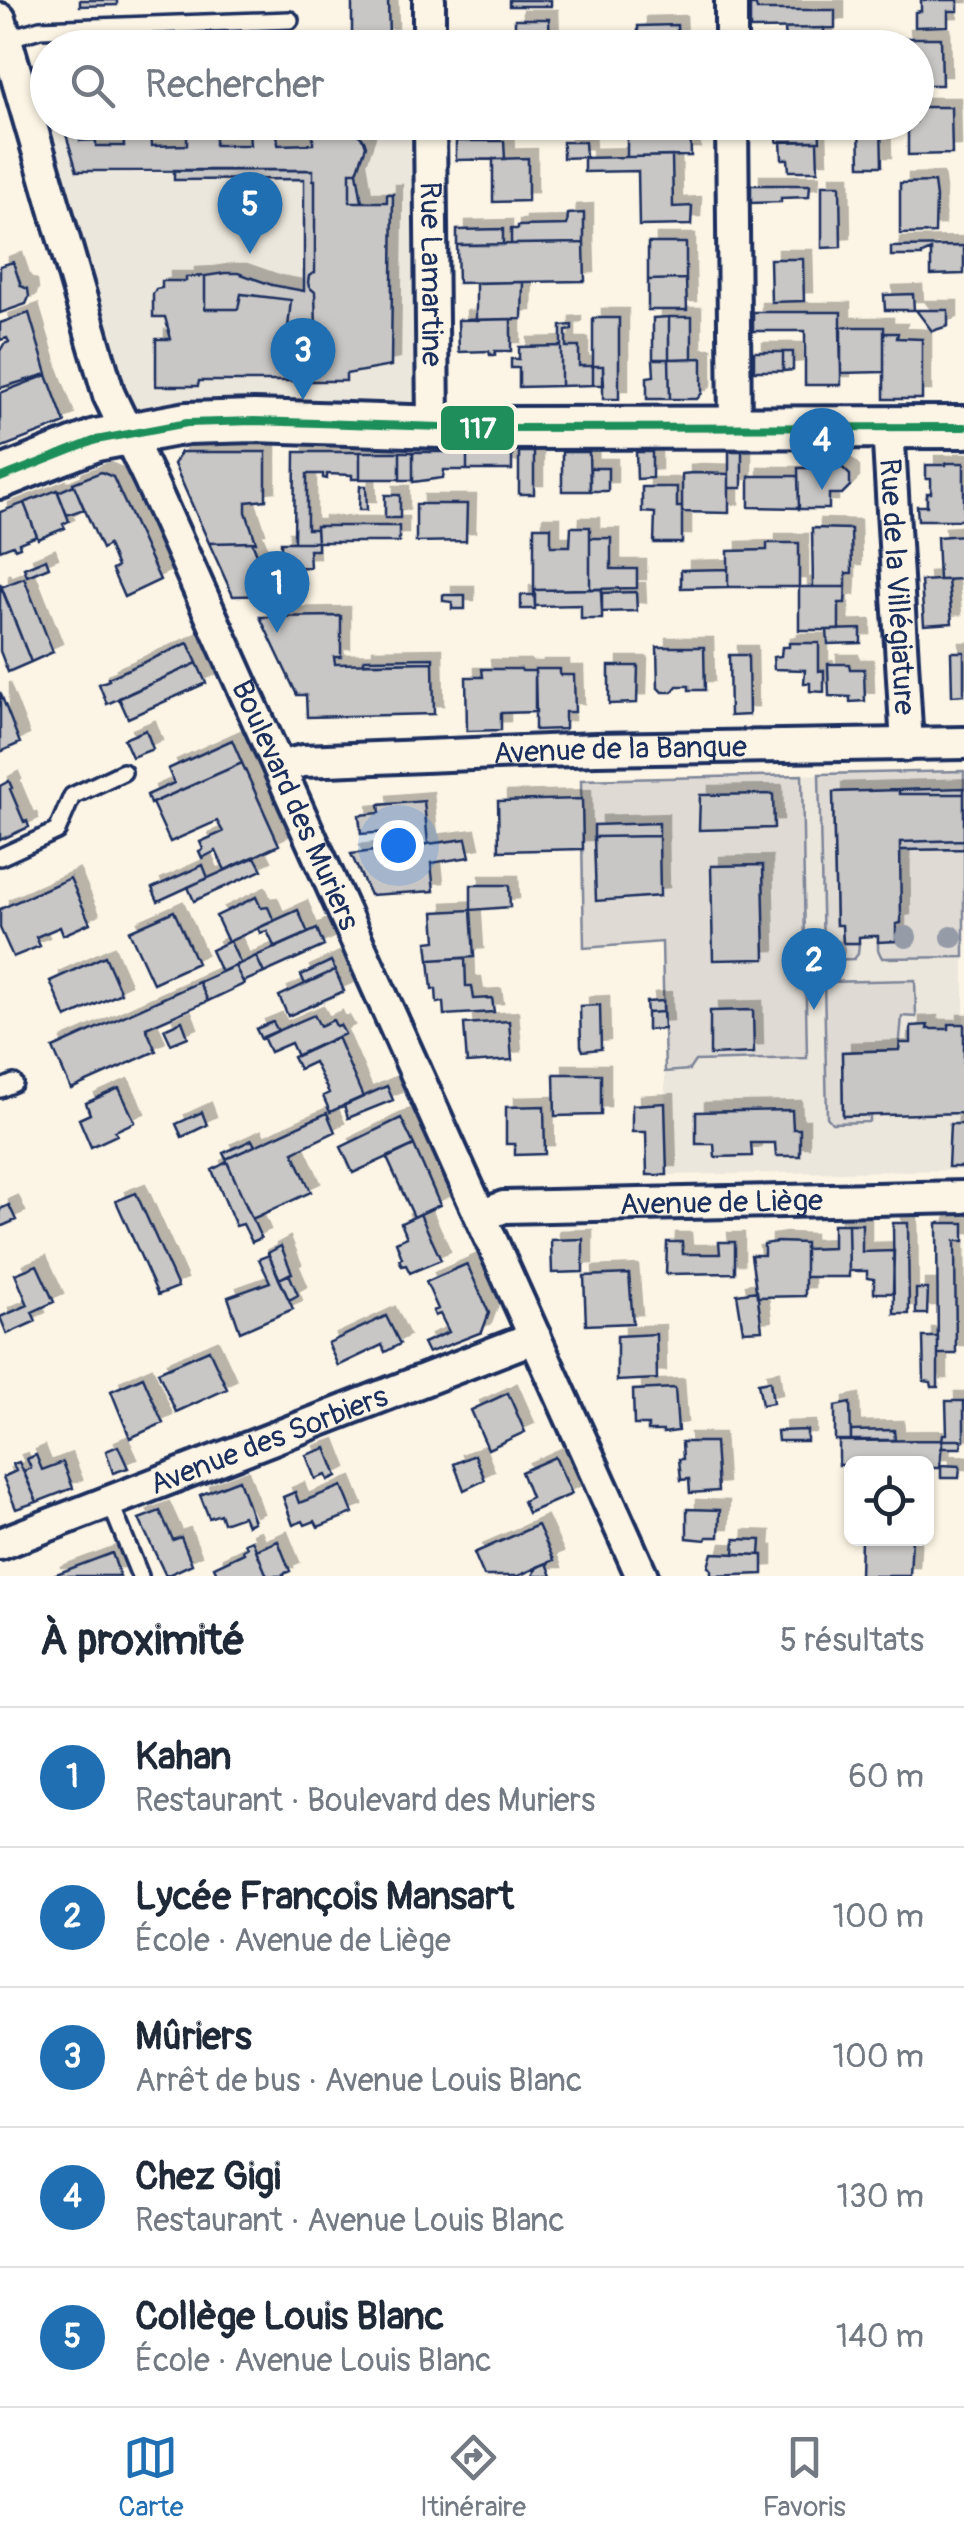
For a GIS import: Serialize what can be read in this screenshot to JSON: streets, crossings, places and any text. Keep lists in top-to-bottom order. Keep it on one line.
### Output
{"streets":{"street":["Rue Lamartine","Rue de la Villégiature","Avenue de la Banque","Boulevard des Muriers","Avenue de Liège","Avenue des Sorbiers"]},"crossings":[["Rue de la Villégiature","Avenue de la Banque"],["Avenue de la Banque","Boulevard des Muriers"],["Boulevard des Muriers","Avenue de Liège"],["Boulevard des Muriers","Avenue des Sorbiers"]],"lines":["transit line 117"],"page":{"search":"Rechercher","pins":["5","3","4","1","2"],"heading":["À proximité","5 résultats"],"list":[{"mark":"1","name":"Kahan","note":"Restaurant · Boulevard des Muriers","value":"60 m"},{"mark":"2","name":"Lycée François Mansart","note":"École · Avenue de Liège","value":"100 m"},{"mark":"3","name":"Mûriers","note":"Arrêt de bus · Avenue Louis Blanc","value":"100 m"},{"mark":"4","name":"Chez Gigi","note":"Restaurant · Avenue Louis Blanc","value":"130 m"},{"mark":"5","name":"Collège Louis Blanc","note":"École · Avenue Louis Blanc","value":"140 m"}],"nav":["Carte","Itinéraire","Favoris"]}}
